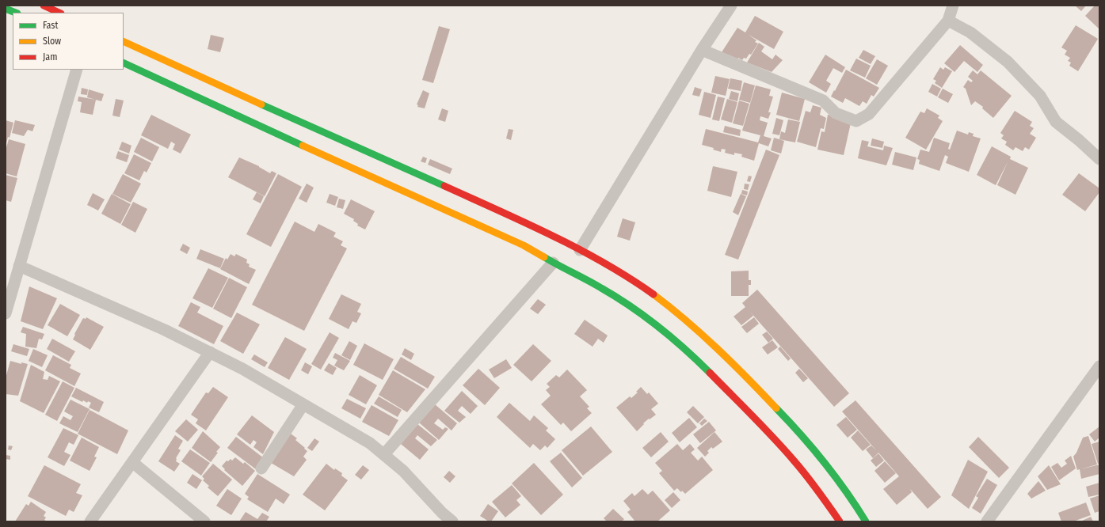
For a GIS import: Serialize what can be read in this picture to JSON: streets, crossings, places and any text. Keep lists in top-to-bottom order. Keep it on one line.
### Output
{"legend":["Fast","Slow","Jam"]}
